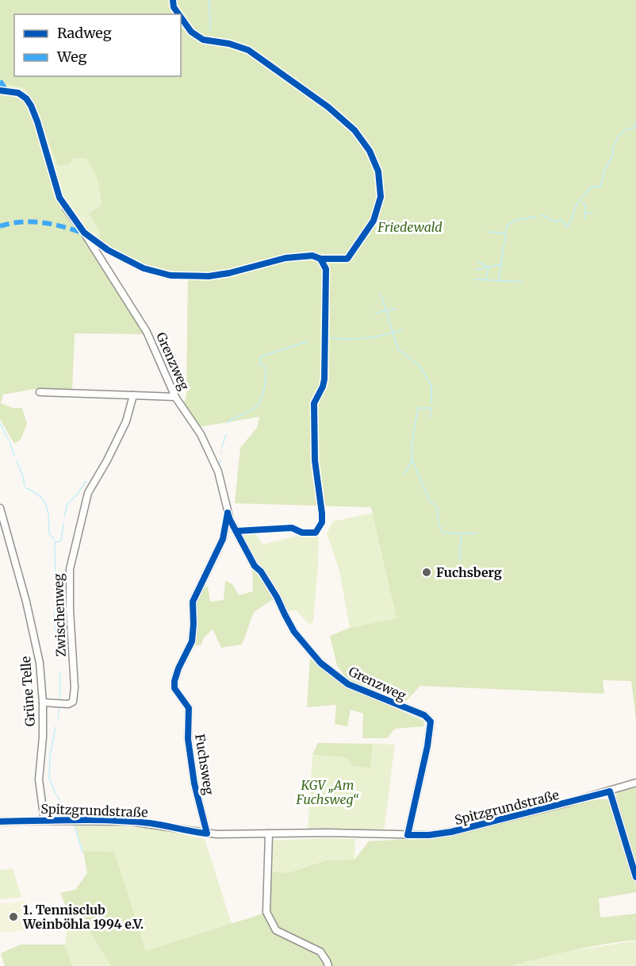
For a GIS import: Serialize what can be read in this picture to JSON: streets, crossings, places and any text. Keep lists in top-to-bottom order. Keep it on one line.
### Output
{"streets":{"street":["Grenzweg","Zwischenweg","Grüne Telle","Fuchsweg","Spitzgrundstraße"]},"crossings":[["Grenzweg","Fuchsweg"],["Grenzweg","Spitzgrundstraße"],["Zwischenweg","Grüne Telle"],["Grüne Telle","Spitzgrundstraße"],["Fuchsweg","Spitzgrundstraße"]],"parks":["Friedewald","KGV „Am Fuchsweg“"],"places":["Fuchsberg","1. Tennisclub Weinböhla 1994 e.V."],"legend":["Radweg","Weg"]}
